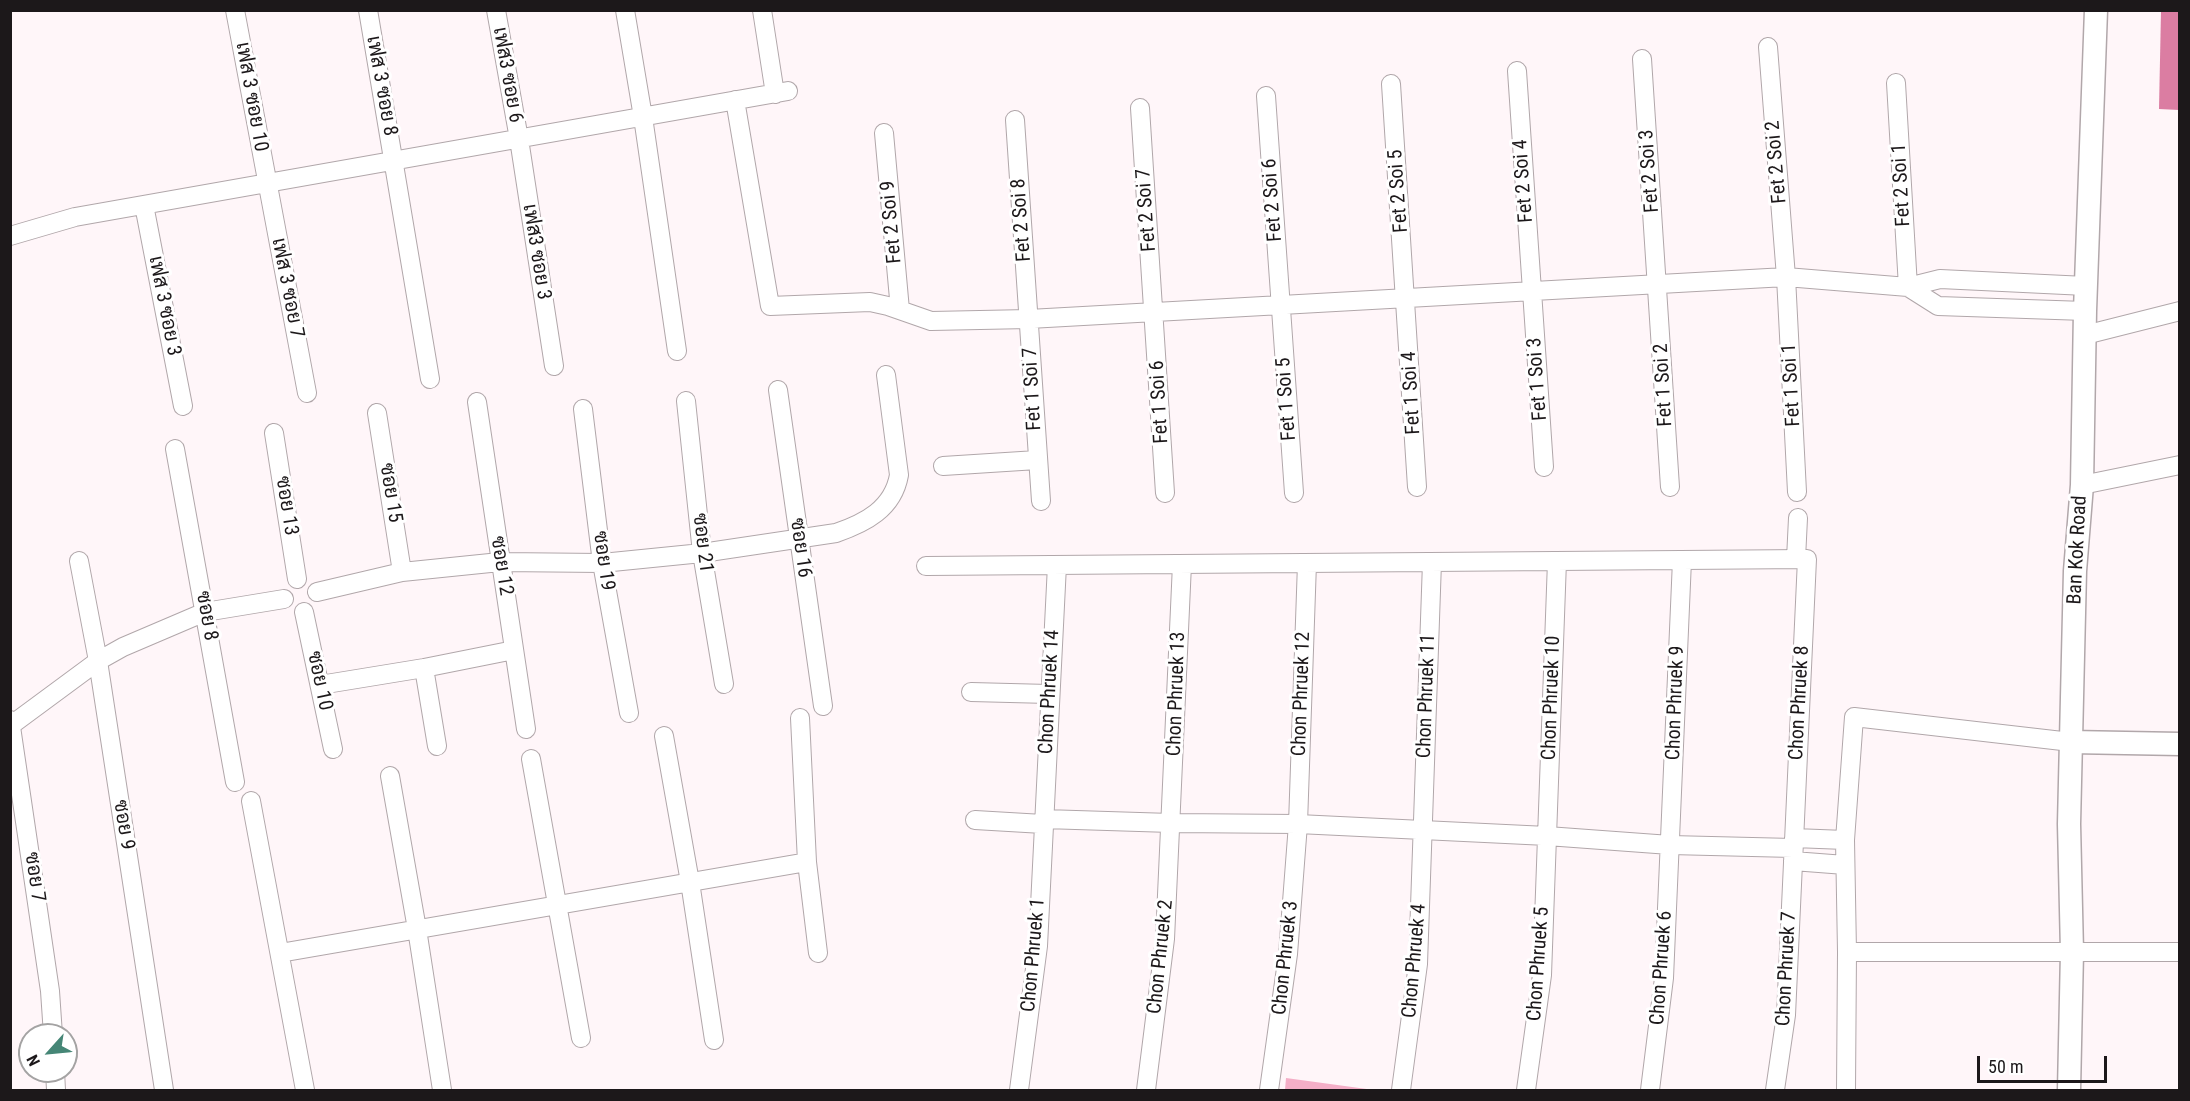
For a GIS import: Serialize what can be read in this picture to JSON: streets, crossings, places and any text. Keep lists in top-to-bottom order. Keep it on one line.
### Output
{"streets":{"street":["เฟส3 ซอย 6","เฟส 3 ซอย 8","เฟส 3 ซอย 10","Fet 2 Soi 2","Fet 2 Soi 3","Fet 2 Soi 4","Fet 2 Soi 1","Fet 2 Soi 5","Fet 2 Soi 6","Fet 2 Soi 7","Fet 2 Soi 8","Fet 2 Soi 9","เฟส3 ซอย 3","เฟส 3 ซอย 7","เฟส 3 ซอย 3","Fet 1 Soi 3","Fet 1 Soi 2","Fet 1 Soi 1","Fet 1 Soi 7","Fet 1 Soi 4","Fet 1 Soi 5","Fet 1 Soi 6","ซอย 15","ซอย 13","ซอย 21","ซอย 16","Ban Kok Road","ซอย 19","ซอย 12","ซอย 8","ซอย 10","Chon Phruek 14","Chon Phruek 13","Chon Phruek 12","Chon Phruek 11","Chon Phruek 10","Chon Phruek 9","Chon Phruek 8","ซอย 9","ซอย 7","Chon Phruek 1","Chon Phruek 2","Chon Phruek 3","Chon Phruek 4","Chon Phruek 5","Chon Phruek 6","Chon Phruek 7"]},"crossings":[["เฟส3 ซอย 6","เฟส3 ซอย 3"],["เฟส 3 ซอย 10","เฟส 3 ซอย 7"],["Fet 2 Soi 2","Fet 1 Soi 1"],["Fet 2 Soi 3","Fet 1 Soi 2"],["Fet 2 Soi 4","Fet 1 Soi 3"],["Fet 2 Soi 5","Fet 1 Soi 4"],["Fet 2 Soi 6","Fet 1 Soi 5"],["Fet 2 Soi 7","Fet 1 Soi 6"],["Fet 2 Soi 8","Fet 1 Soi 7"],["ซอย 13","ซอย 10"],["Chon Phruek 14","Chon Phruek 1"],["Chon Phruek 13","Chon Phruek 2"],["Chon Phruek 12","Chon Phruek 3"],["Chon Phruek 11","Chon Phruek 4"],["Chon Phruek 10","Chon Phruek 5"],["Chon Phruek 9","Chon Phruek 6"],["Chon Phruek 8","Chon Phruek 7"]],"scale_bar":"50 m","north":"bottom left"}
